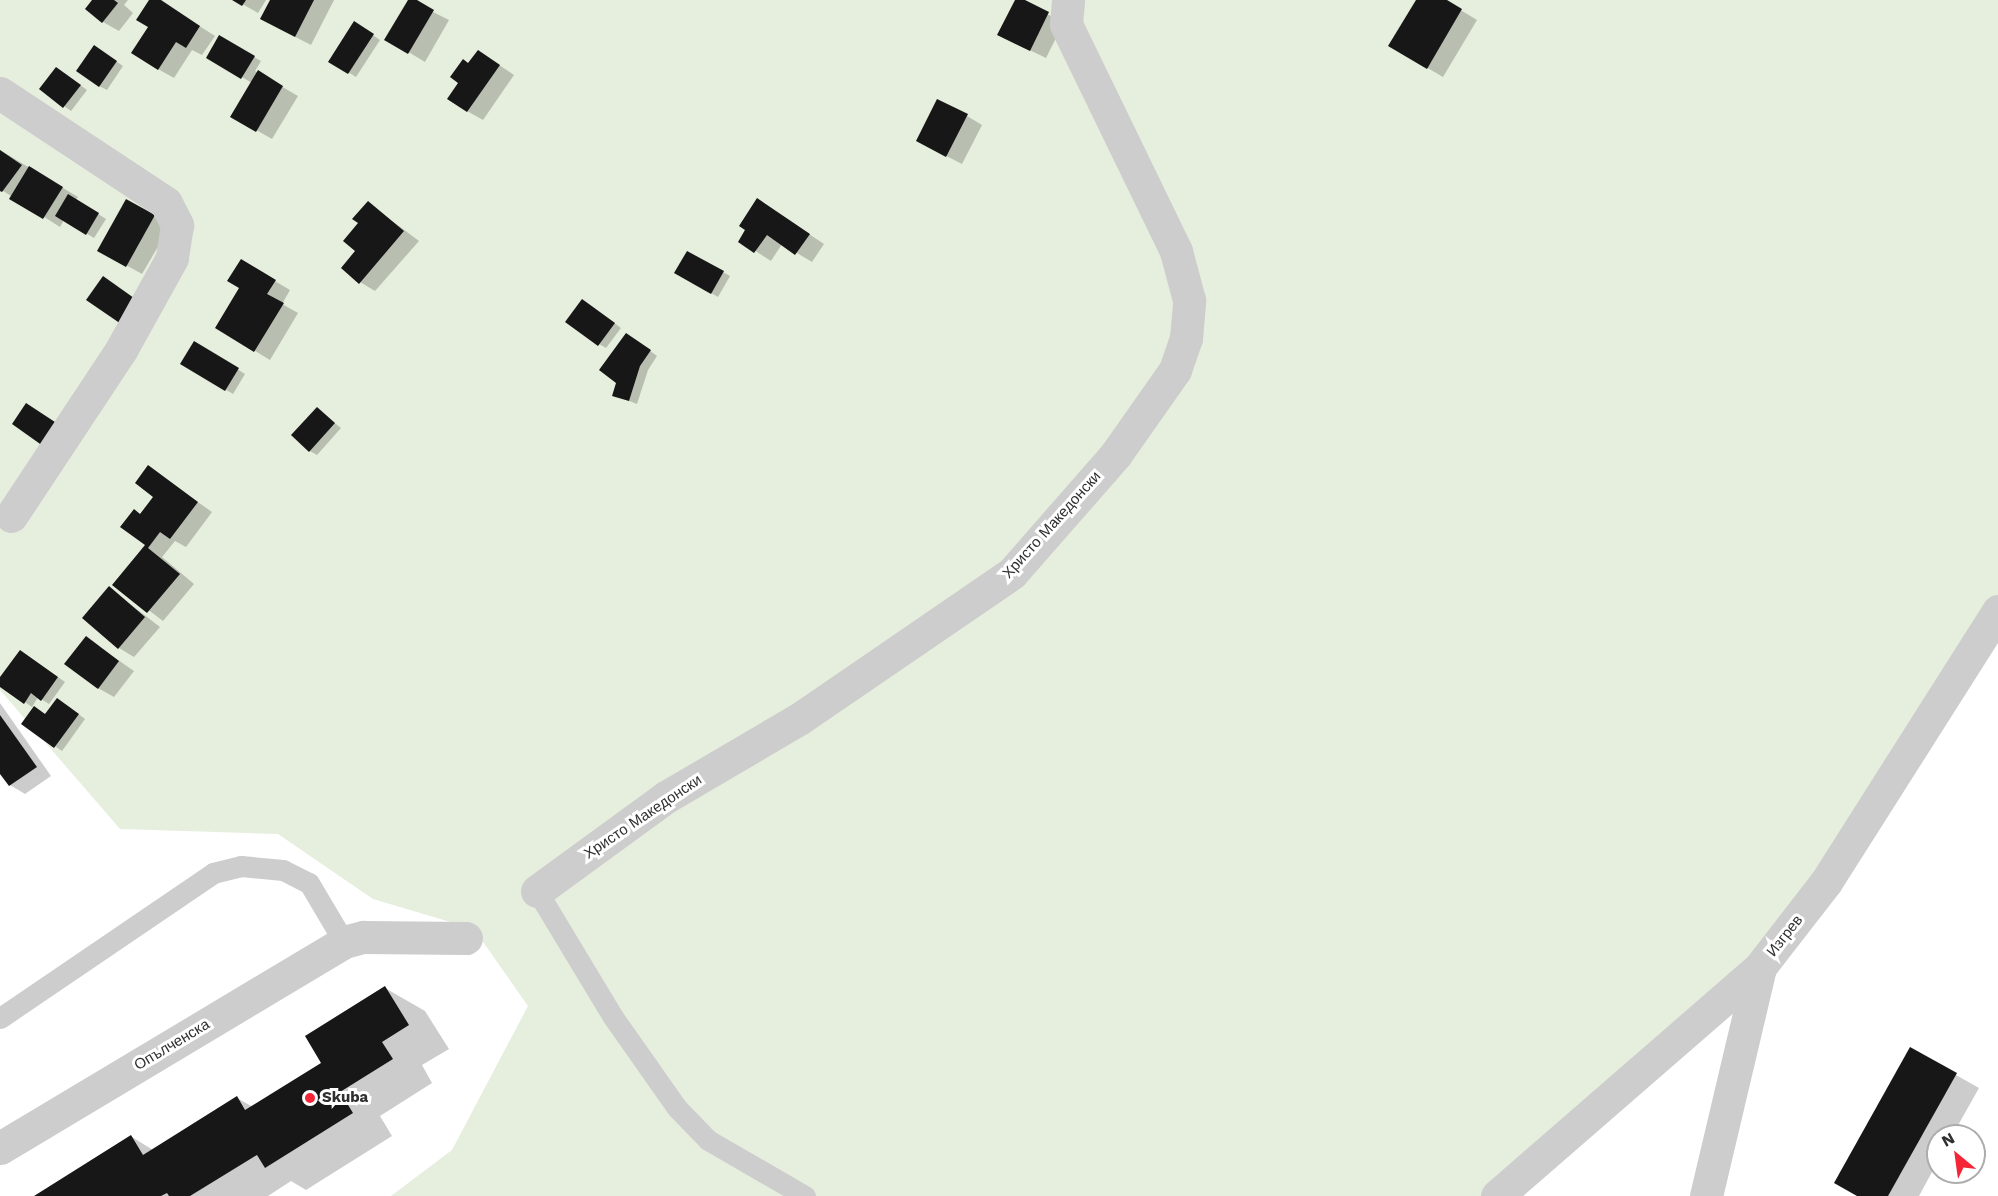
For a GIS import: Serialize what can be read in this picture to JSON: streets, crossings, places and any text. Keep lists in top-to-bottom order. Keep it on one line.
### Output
{"streets":{"street":["Христо Македонски","Изгрев","Опълченска"]},"places":["Skuba"],"north":"top left"}
